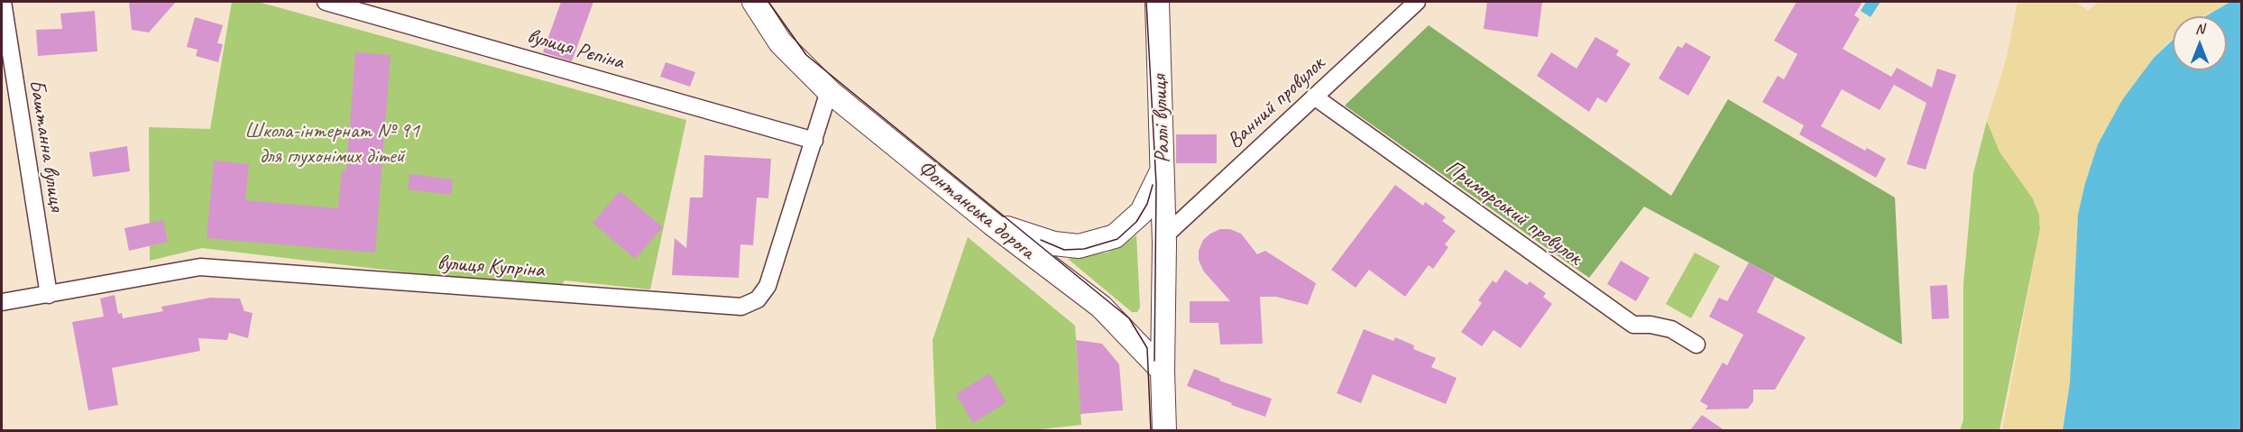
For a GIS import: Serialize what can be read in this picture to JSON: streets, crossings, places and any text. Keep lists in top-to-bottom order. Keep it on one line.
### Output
{"streets":{"main road":["Раллі вулиця","Фонтанська дорога"],"street":["вулиця Рєпіна","Ванний провулок","Баштанна вулиця","Приморський провулок","вулиця Купріна"]},"crossings":[["вулиця Рєпіна","вулиця Купріна"],["Ванний провулок","Раллі вулиця"],["Ванний провулок","Приморський провулок"],["Раллі вулиця","Фонтанська дорога"],["Баштанна вулиця","вулиця Купріна"],["Фонтанська дорога","вулиця Купріна"]],"parks":["Школа-інтернат № 91 для глухонімих дітей"],"north":"top"}
